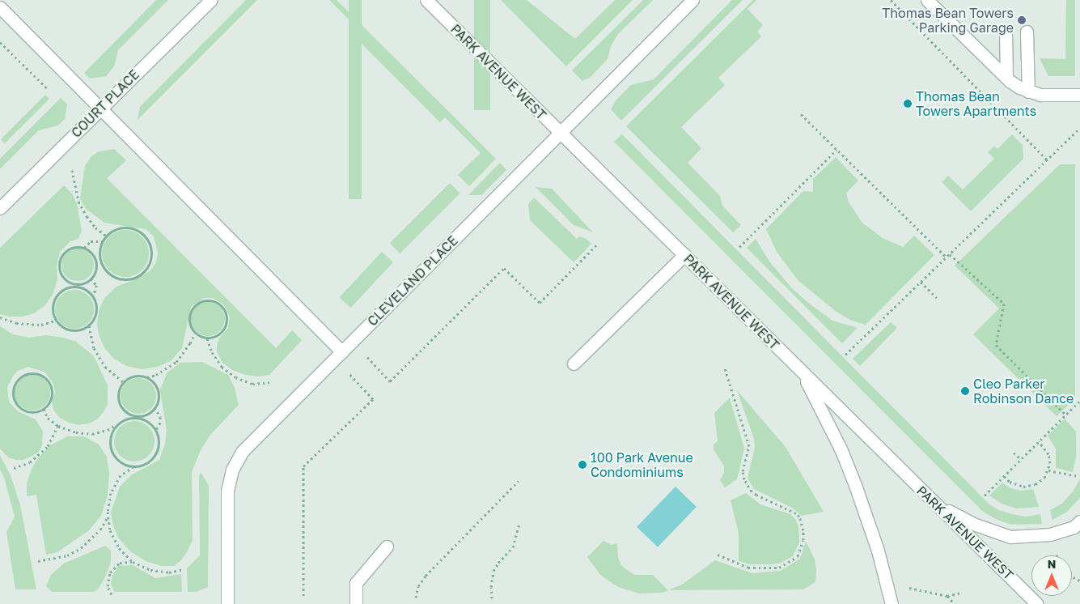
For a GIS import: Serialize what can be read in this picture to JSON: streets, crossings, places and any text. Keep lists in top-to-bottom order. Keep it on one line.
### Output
{"streets":{"street":["PARK AVENUE WEST","COURT PLACE","CLEVELAND PLACE"]},"crossings":[["PARK AVENUE WEST","CLEVELAND PLACE"]],"places":["Thomas Bean Towers Parking Garage","Thomas Bean Towers Apartments","Cleo Parker Robinson Dance","100 Park Avenue Condominiums"],"north":"top"}
